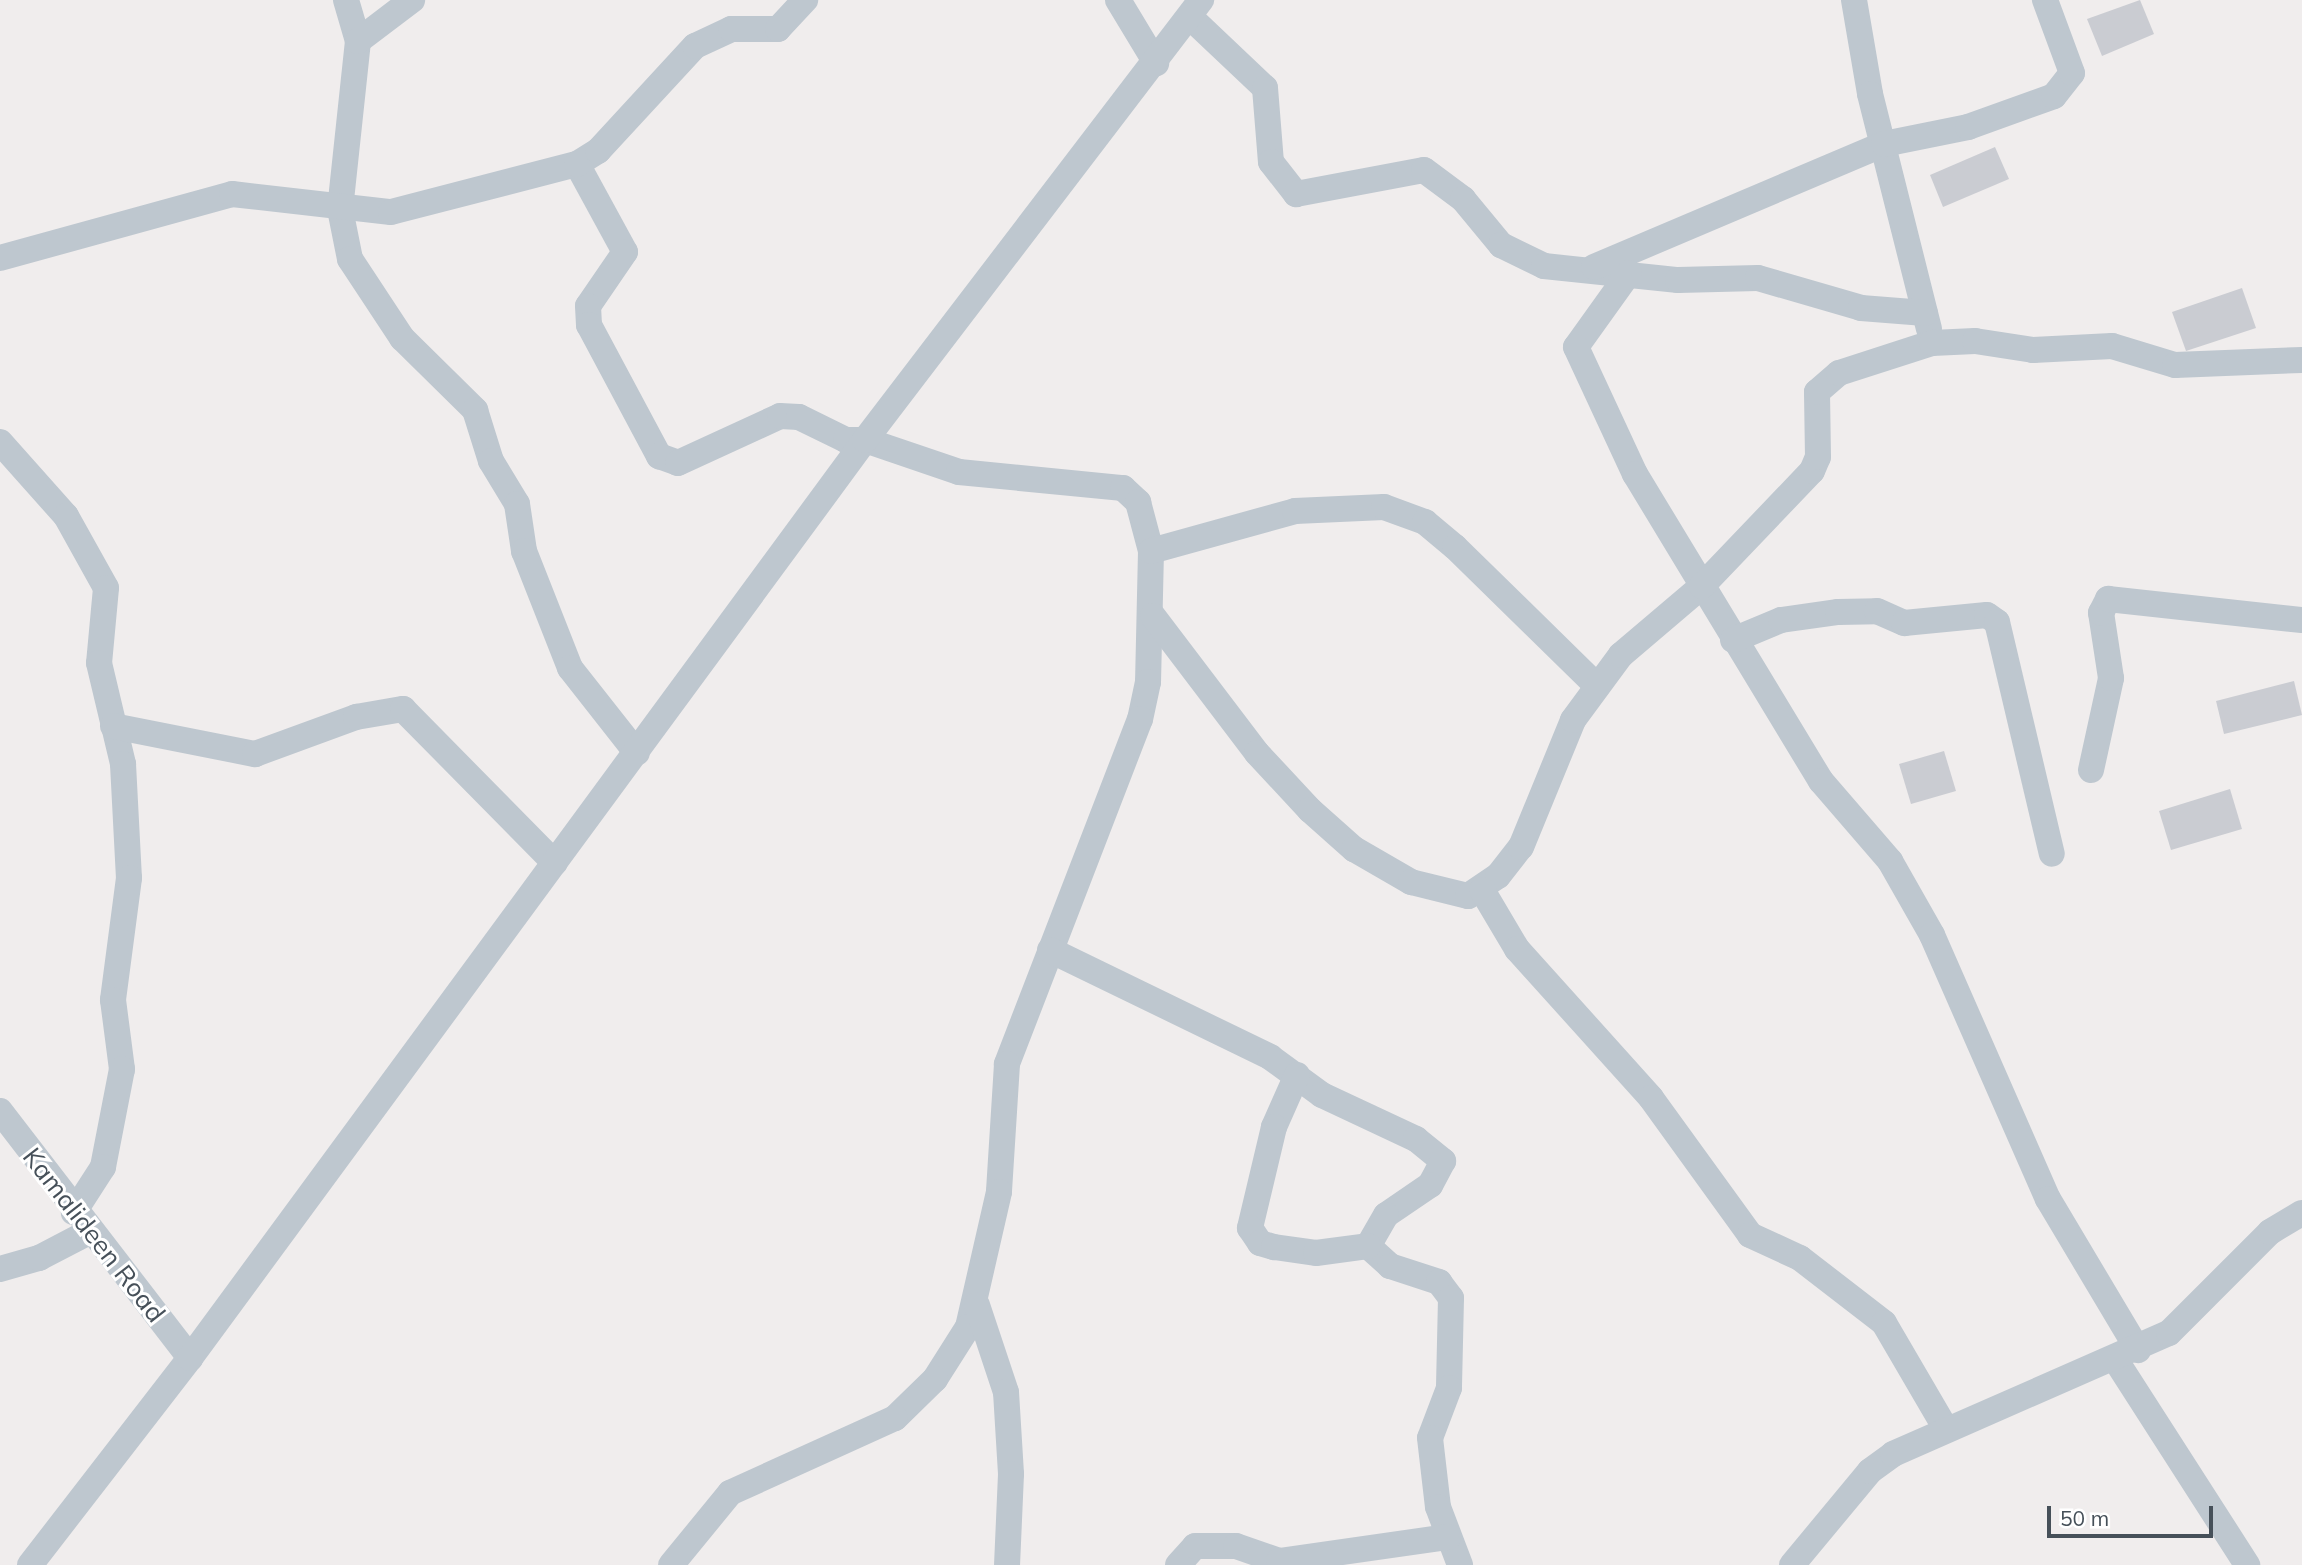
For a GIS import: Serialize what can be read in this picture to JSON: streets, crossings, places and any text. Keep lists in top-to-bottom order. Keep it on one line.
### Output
{"streets":{"street":["Kamalideen Road"]},"scale_bar":"50 m"}
